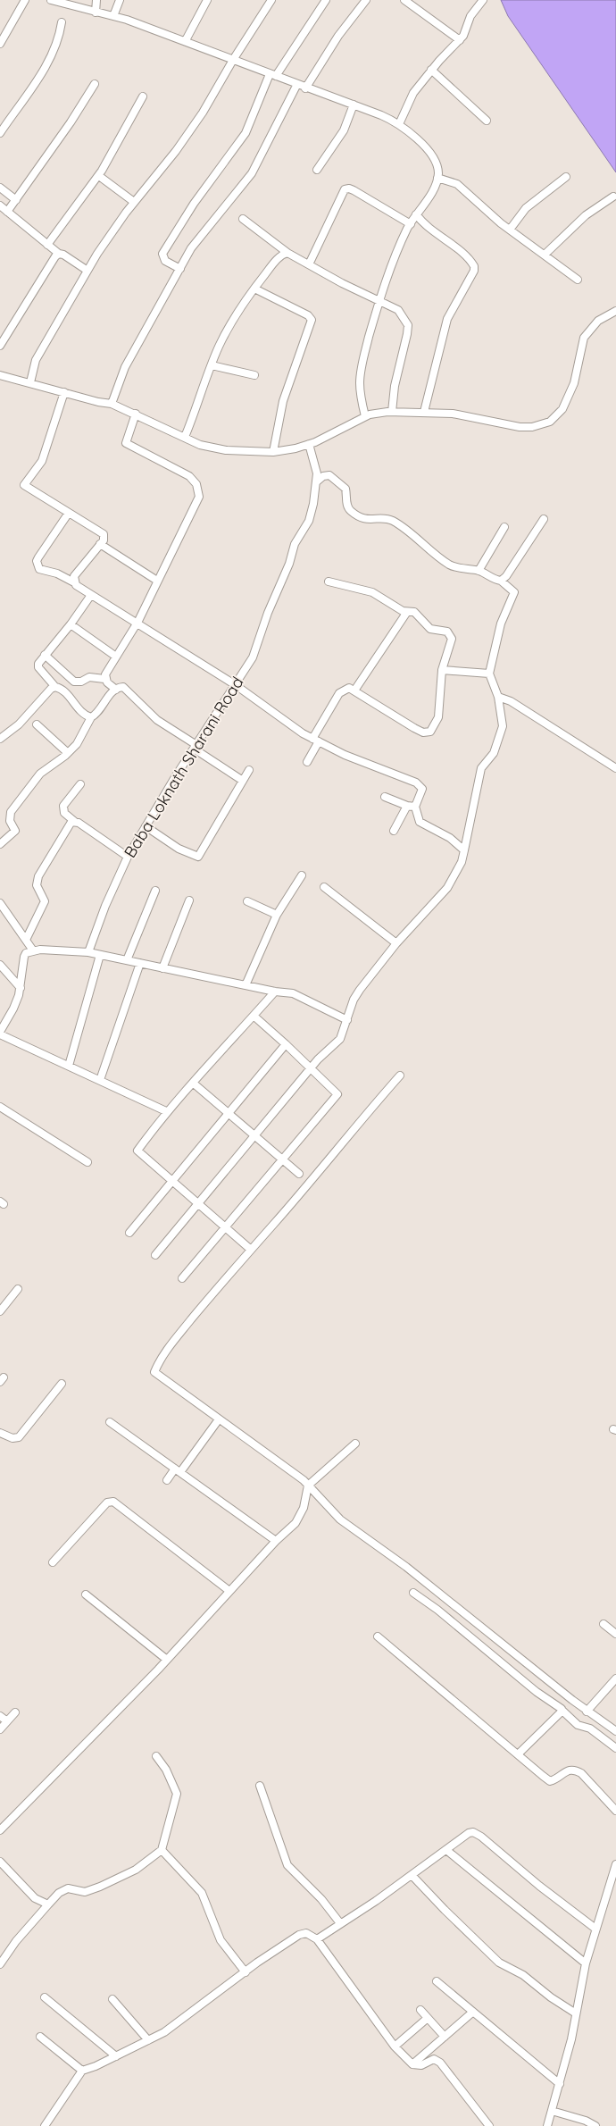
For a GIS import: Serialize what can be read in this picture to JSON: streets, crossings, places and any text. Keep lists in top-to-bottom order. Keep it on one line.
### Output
{"streets":{"street":["Baba Loknath Sharani Road"]}}
